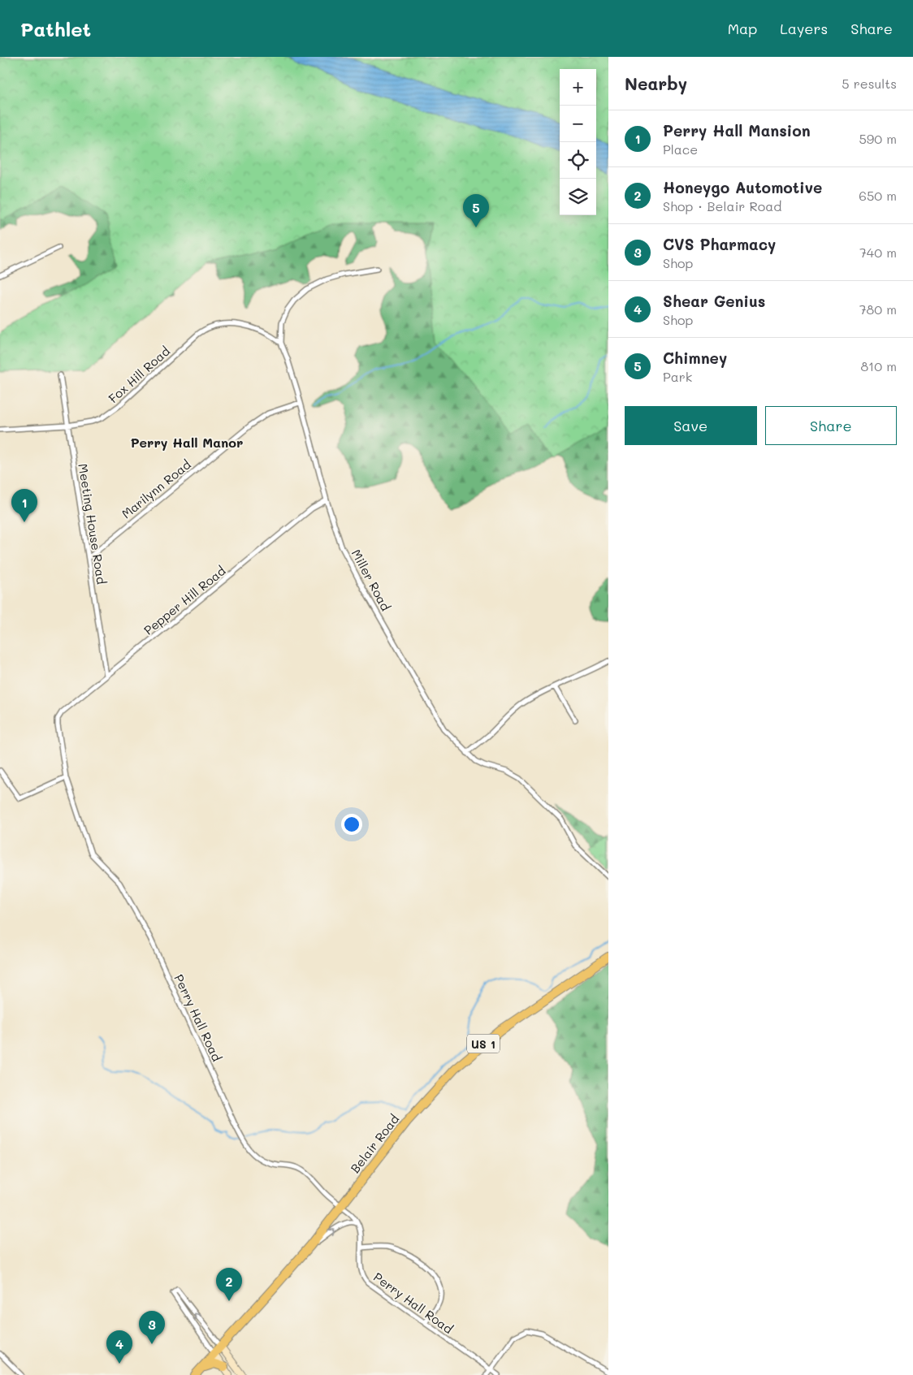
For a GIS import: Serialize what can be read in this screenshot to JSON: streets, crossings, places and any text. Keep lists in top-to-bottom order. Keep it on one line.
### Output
{"streets":{"highway":["US 1","Belair Road"],"street":["Fox Hill Road","Marilynn Road","Meeting House Road","Miller Road","Pepper Hill Road","Perry Hall Road"]},"crossings":[["Fox Hill Road","Meeting House Road"],["Fox Hill Road","Miller Road"],["Marilynn Road","Meeting House Road"],["Marilynn Road","Miller Road"],["Meeting House Road","Pepper Hill Road"],["Miller Road","Pepper Hill Road"],["Pepper Hill Road","Perry Hall Road"],["Perry Hall Road","Belair Road"]],"districts":["Perry Hall Manor"],"page":{"header":"Pathlet","nav":["Map","Layers","Share"],"heading":["Nearby","5 results"],"map_buttons":["+","−"],"list":[{"mark":"1","name":"Perry Hall Mansion","note":"Place","value":"590 m"},{"mark":"2","name":"Honeygo Automotive","note":"Shop · Belair Road","value":"650 m"},{"mark":"3","name":"CVS Pharmacy","note":"Shop","value":"740 m"},{"mark":"4","name":"Shear Genius","note":"Shop","value":"780 m"},{"mark":"5","name":"Chimney","note":"Park","value":"810 m"}],"pins":["5","1","2","3","4"],"buttons":["Save","Share"]}}
